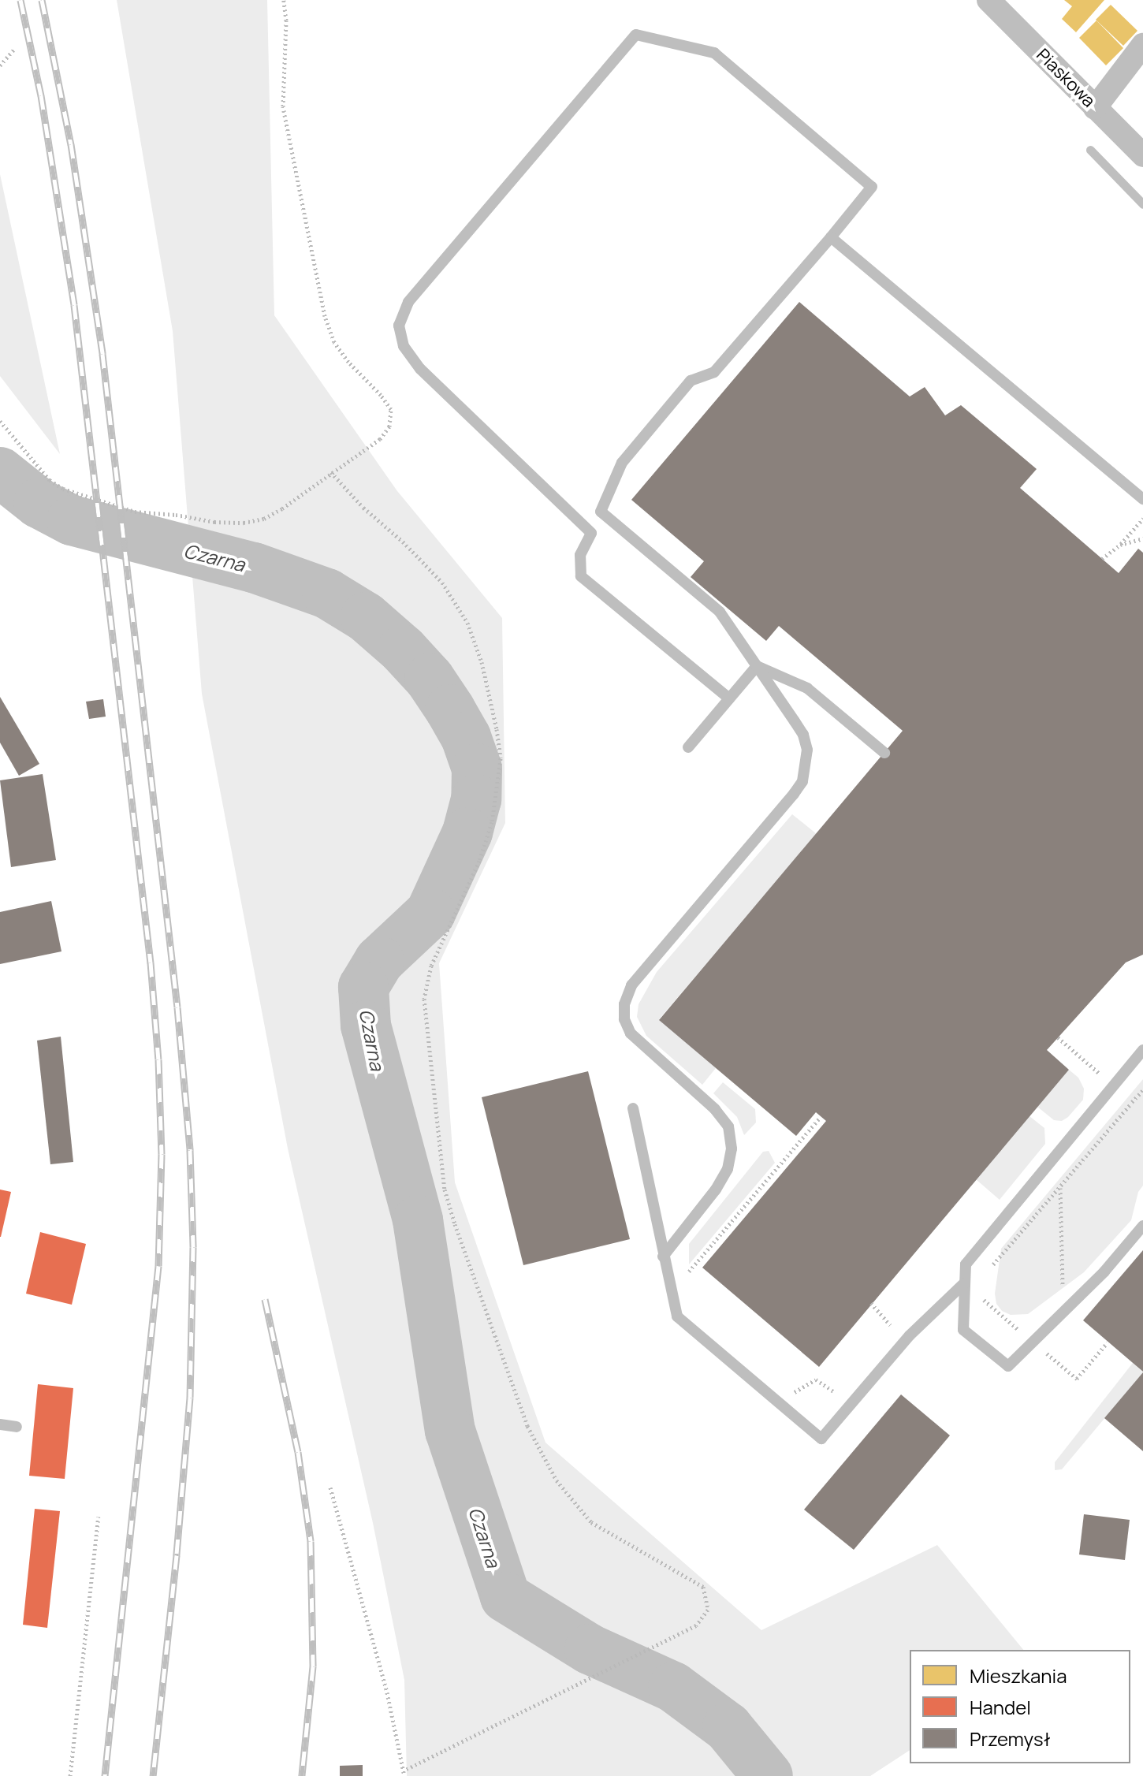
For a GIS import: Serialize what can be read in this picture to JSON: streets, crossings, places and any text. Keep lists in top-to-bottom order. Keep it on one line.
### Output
{"streets":{"street":["Piaskowa"]},"water":["Czarna"],"legend":["Mieszkania","Handel","Przemysł"]}
